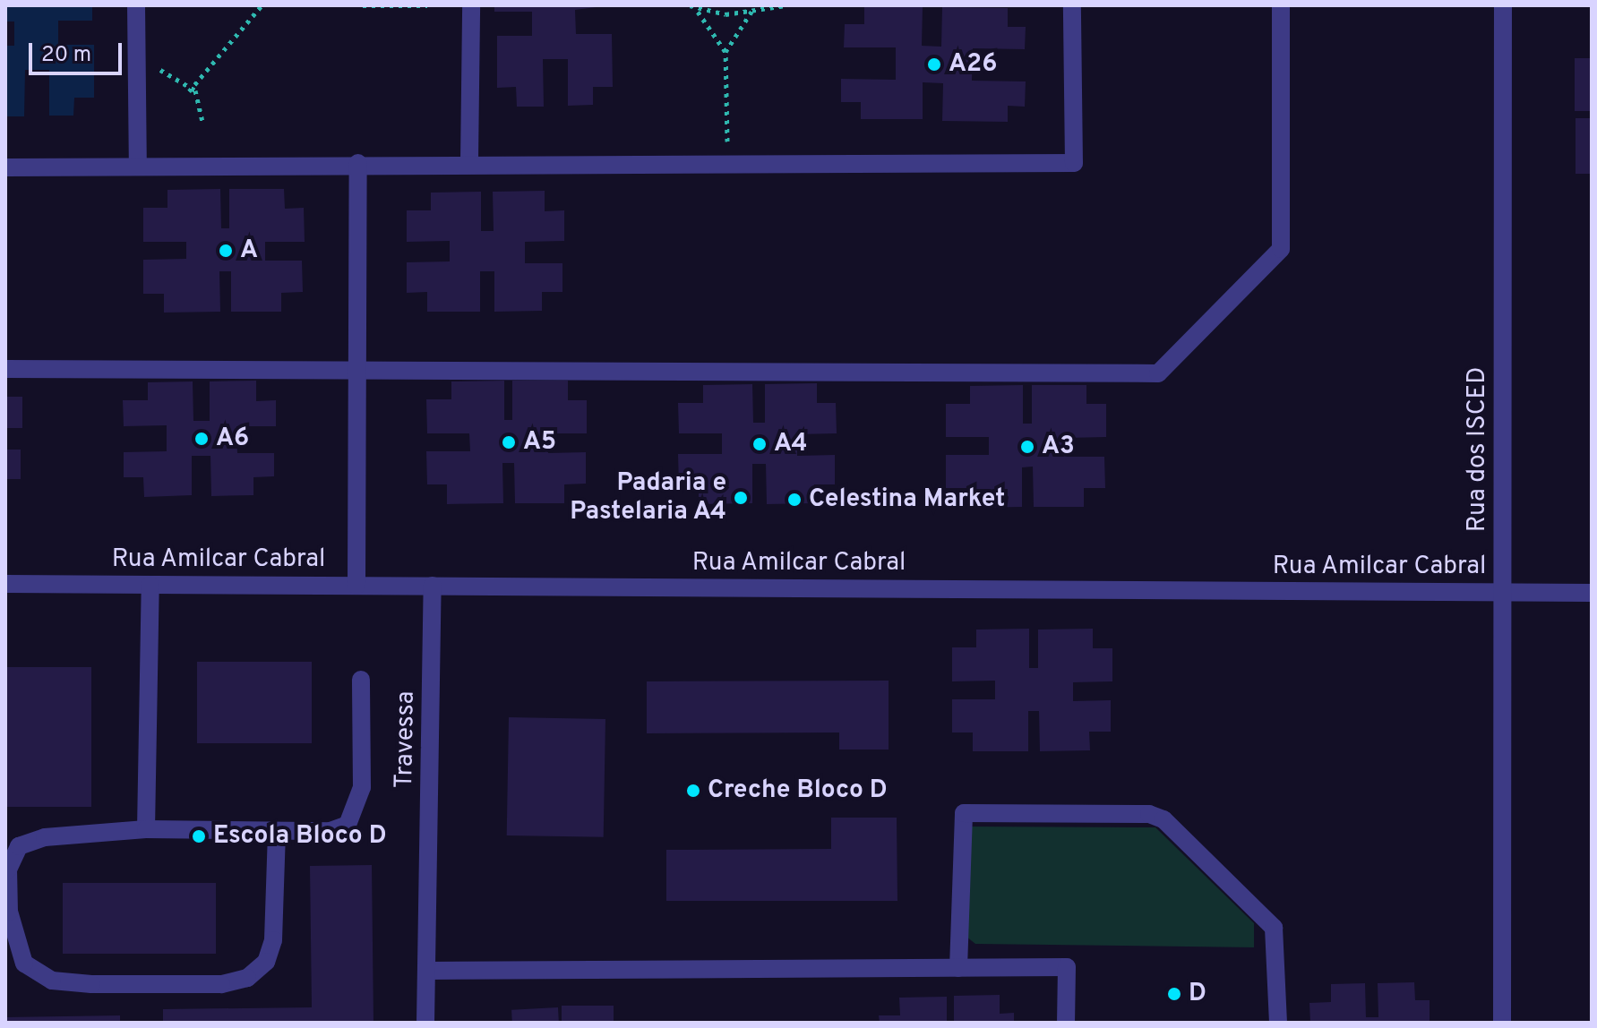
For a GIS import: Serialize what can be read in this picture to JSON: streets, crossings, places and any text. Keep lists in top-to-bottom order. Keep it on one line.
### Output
{"streets":{"street":["Rua dos ISCED","Rua Amilcar Cabral","Travessa"]},"crossings":[["Rua dos ISCED","Rua Amilcar Cabral"],["Rua Amilcar Cabral","Travessa"]],"places":["A26","A","A6","A5","A4","A3","Padaria e Pastelaria A4","Celestina Market","Creche Bloco D","Escola Bloco D","D"],"scale_bar":"20 m"}
